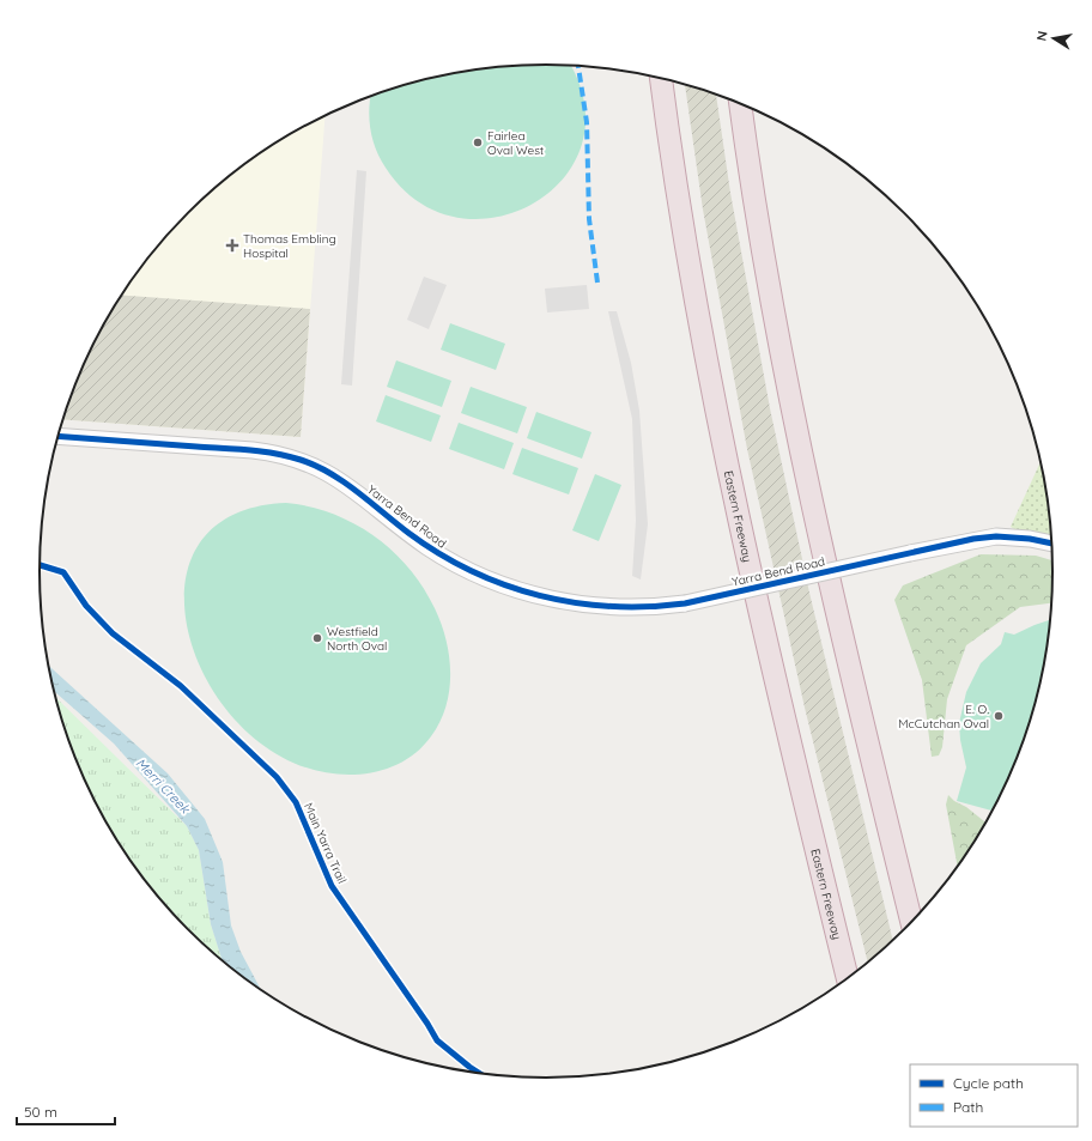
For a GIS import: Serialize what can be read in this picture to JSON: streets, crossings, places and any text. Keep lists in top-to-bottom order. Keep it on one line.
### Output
{"streets":{"highway":["Eastern Freeway"],"street":["Yarra Bend Road"],"cycle path":["Main Yarra Trail"]},"water":["Merri Creek"],"places":{"other":["Fairlea Oval West","Westfield North Oval","E. O. McCutchan Oval"],"health":["Thomas Embling Hospital"]},"legend":["Cycle path","Path"],"scale_bar":"50 m","north":"left"}
